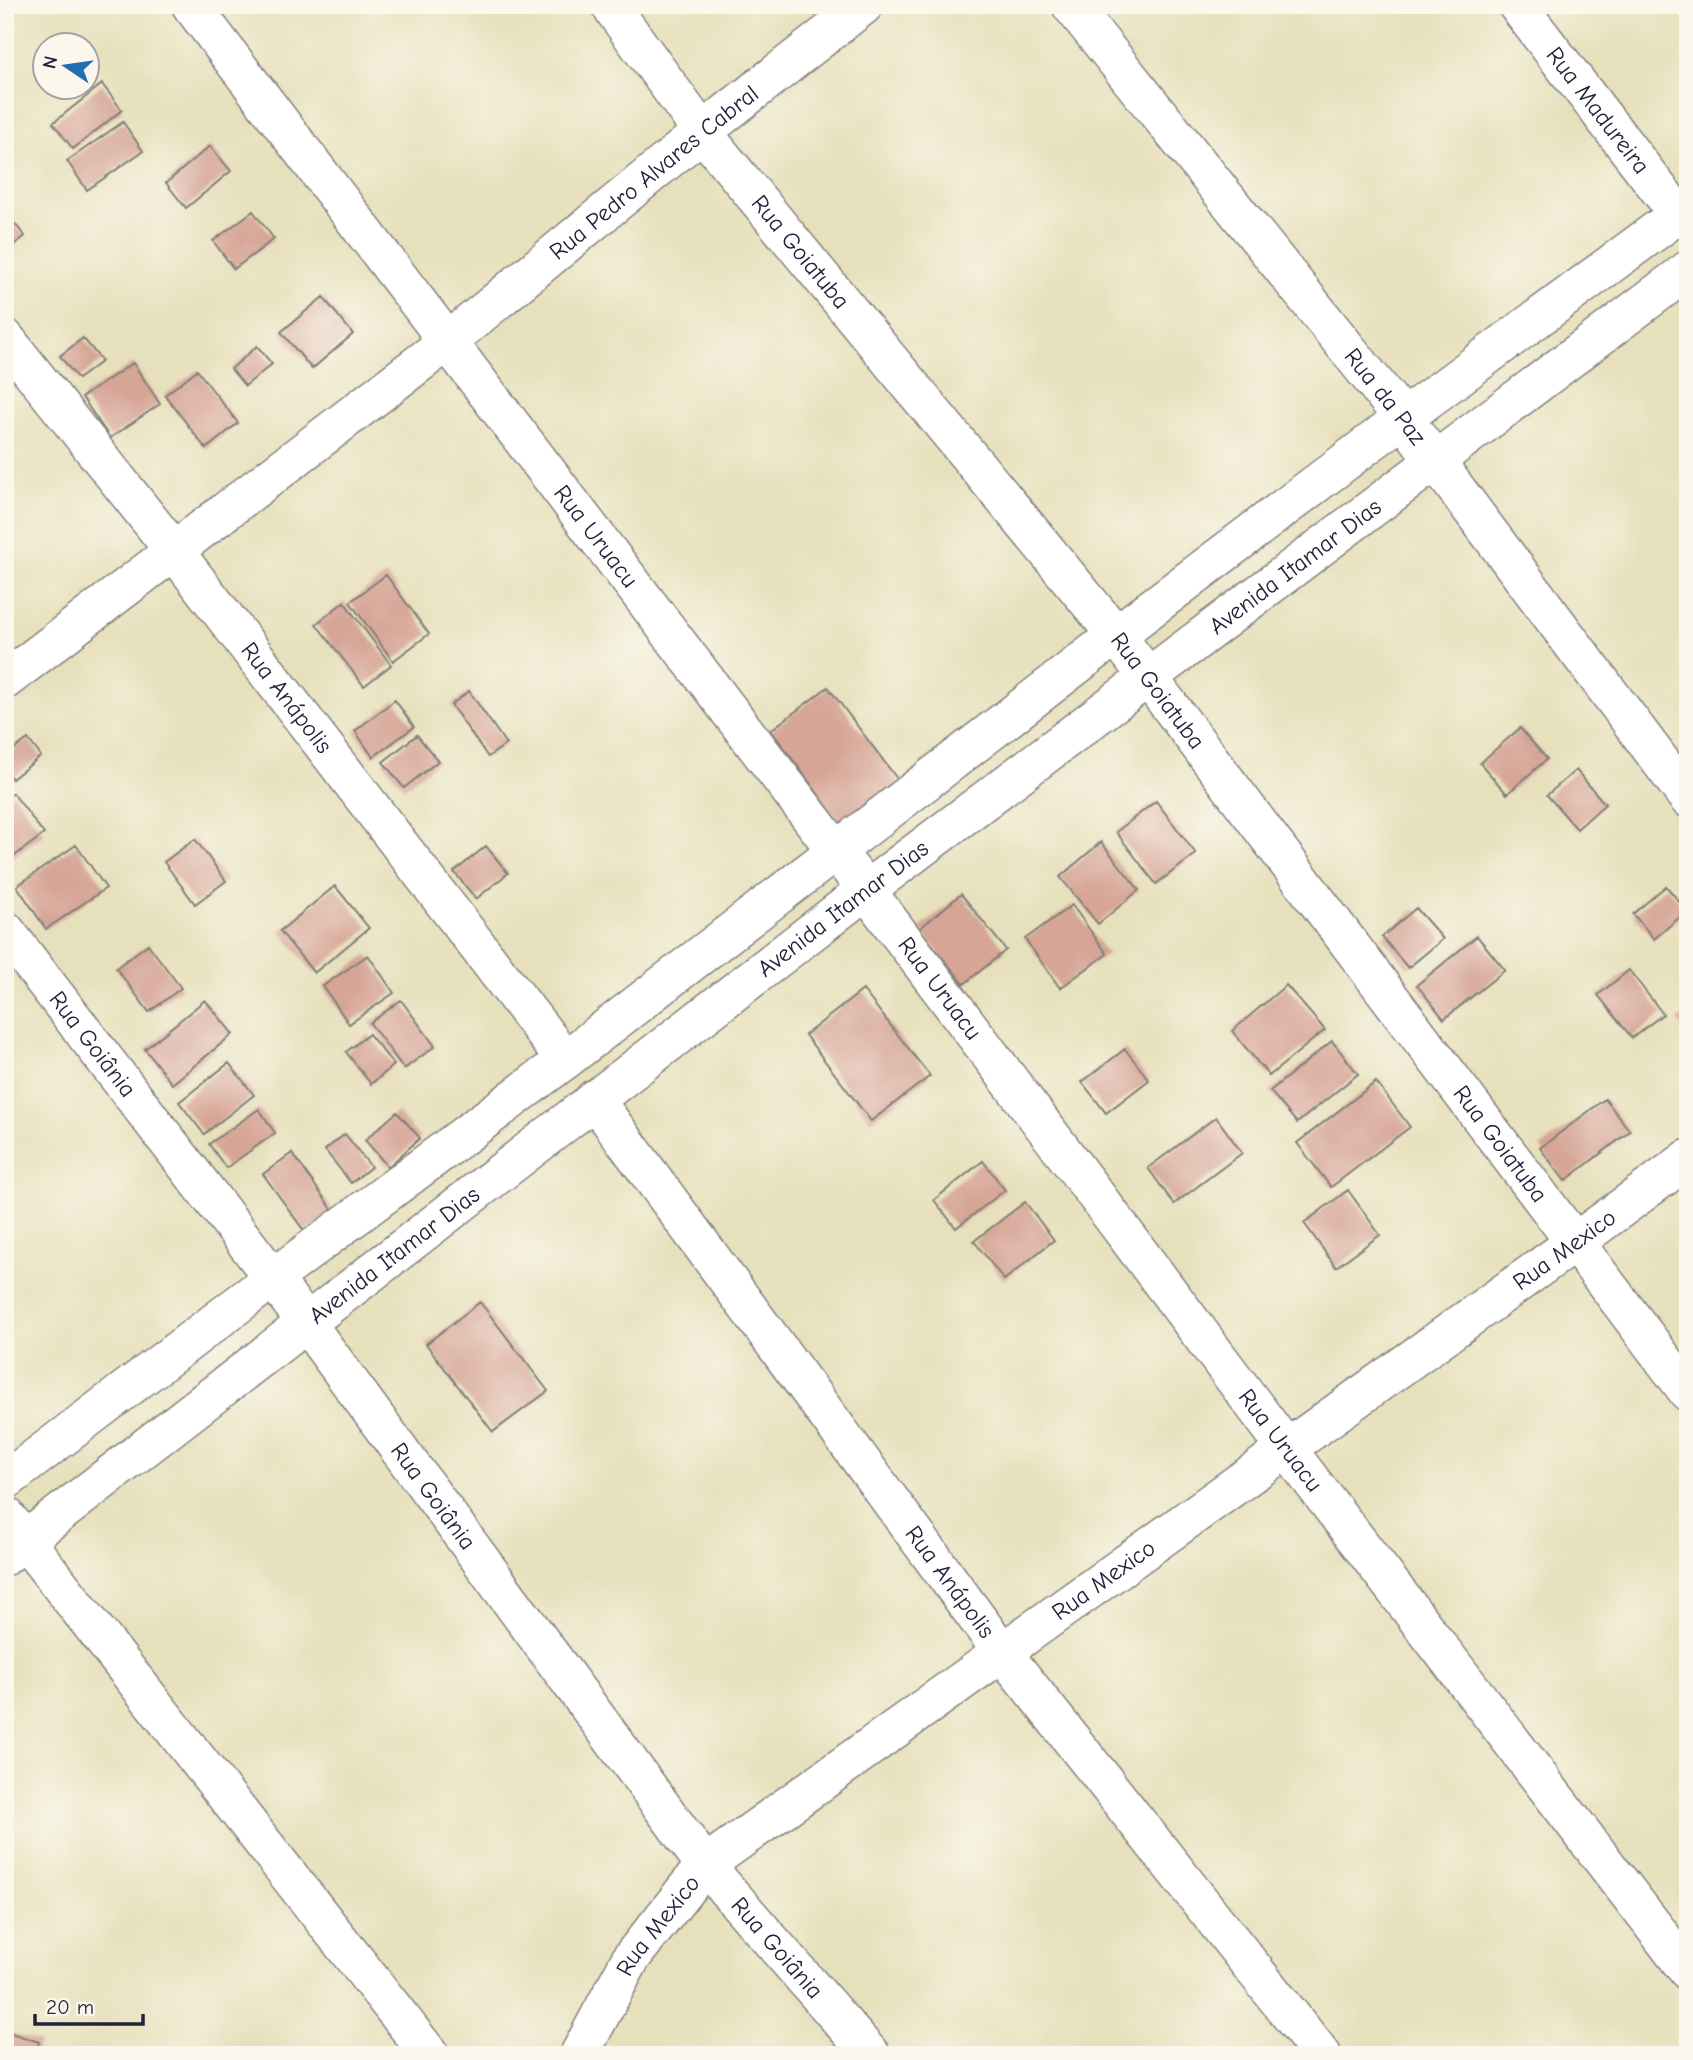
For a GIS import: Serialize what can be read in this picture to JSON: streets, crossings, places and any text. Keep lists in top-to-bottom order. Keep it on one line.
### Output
{"streets":{"street":["Rua Madureira","Rua Pedro Alvares Cabral","Rua Goiatuba","Rua da Paz","Rua Uruacu","Avenida Itamar Dias","Rua Anápolis","Rua Goiânia","Rua Mexico"]},"crossings":[["Rua Madureira","Avenida Itamar Dias"],["Rua Pedro Alvares Cabral","Rua Goiatuba"],["Rua Pedro Alvares Cabral","Rua Uruacu"],["Rua Pedro Alvares Cabral","Rua Anápolis"],["Rua Goiatuba","Avenida Itamar Dias"],["Rua Goiatuba","Rua Mexico"],["Rua da Paz","Avenida Itamar Dias"],["Rua Uruacu","Avenida Itamar Dias"],["Rua Uruacu","Rua Mexico"],["Avenida Itamar Dias","Rua Anápolis"],["Avenida Itamar Dias","Rua Goiânia"],["Rua Anápolis","Rua Mexico"],["Rua Goiânia","Rua Mexico"]],"scale_bar":"20 m","north":"left"}
